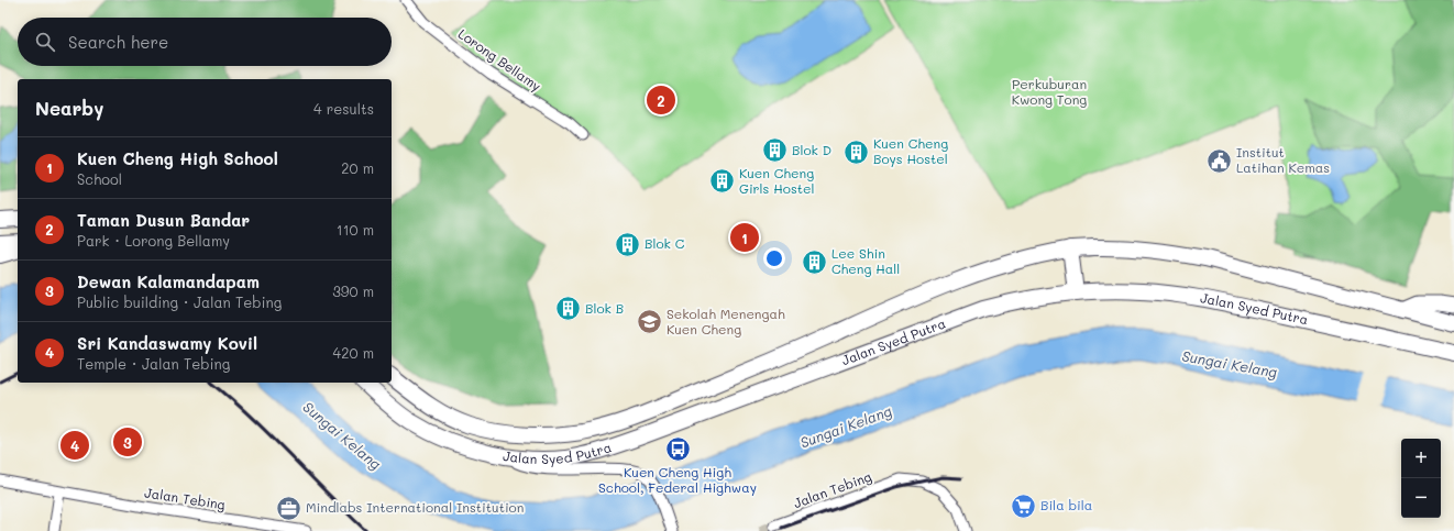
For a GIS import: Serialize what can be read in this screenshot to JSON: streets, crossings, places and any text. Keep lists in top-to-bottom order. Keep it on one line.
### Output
{"streets":{"main road":["Jalan Syed Putra"],"street":["Lorong Bellamy","Jalan Tebing"]},"water":["Sungai Kelang"],"parks":["Perkuburan Kwong Tong"],"places":{"building":["Blok D","Kuen Cheng Boys Hostel","Kuen Cheng Girls Hostel","Blok C","Lee Shin Cheng Hall","Blok B"],"public building":["Institut Latihan Kemas"],"school or university":["Sekolah Menengah Kuen Cheng"],"bus stop":["Kuen Cheng High School, Federal Highway"],"supermarket":["Bila bila"],"office":["Mindlabs International Institution"]},"page":{"search":"Search here","heading":["Nearby","4 results"],"pins":["2","1","3","4"],"list":[{"mark":"1","name":"Kuen Cheng High School","note":"School","value":"20 m"},{"mark":"2","name":"Taman Dusun Bandar","note":"Park · Lorong Bellamy","value":"110 m"},{"mark":"3","name":"Dewan Kalamandapam","note":"Public building · Jalan Tebing","value":"390 m"},{"mark":"4","name":"Sri Kandaswamy Kovil","note":"Temple · Jalan Tebing","value":"420 m"}],"map_buttons":["+","−"]}}
